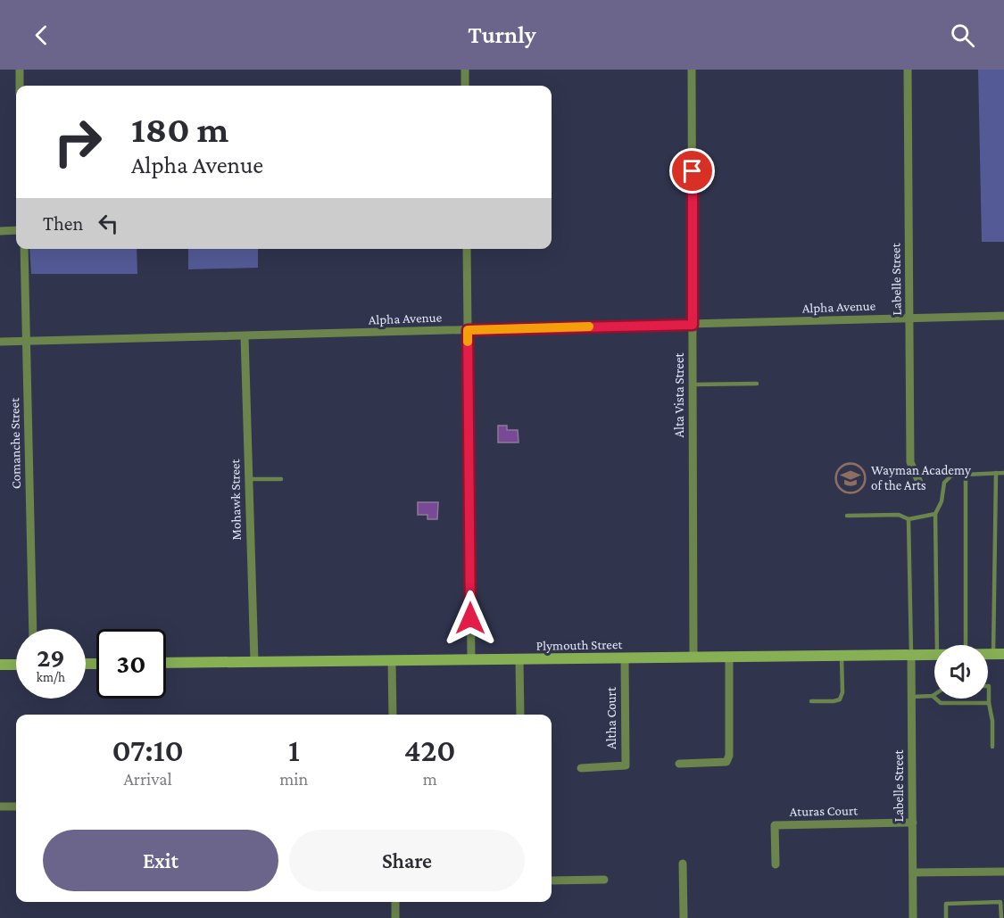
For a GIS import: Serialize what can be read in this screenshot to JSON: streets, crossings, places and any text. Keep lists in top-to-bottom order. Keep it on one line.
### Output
{"streets":{"street":["Labelle Street","Alpha Avenue","Alta Vista Street","Comanche Street","Mohawk Street","Plymouth Street","Altha Court","Aturas Court"]},"crossings":[["Labelle Street","Alpha Avenue"],["Labelle Street","Plymouth Street"],["Labelle Street","Aturas Court"],["Alpha Avenue","Alta Vista Street"],["Alpha Avenue","Comanche Street"],["Alpha Avenue","Mohawk Street"],["Alta Vista Street","Plymouth Street"],["Mohawk Street","Plymouth Street"],["Plymouth Street","Altha Court"]],"places":{"school or university":["Wayman Academy of the Arts"]},"page":{"header":"Turnly","turn":["180 m","Alpha Avenue"],"then":"Then","speed":"29 km/h","limit":"30","eta":["07:10","Arrival","1","min","420","m"],"buttons":["Exit","Share"]}}
